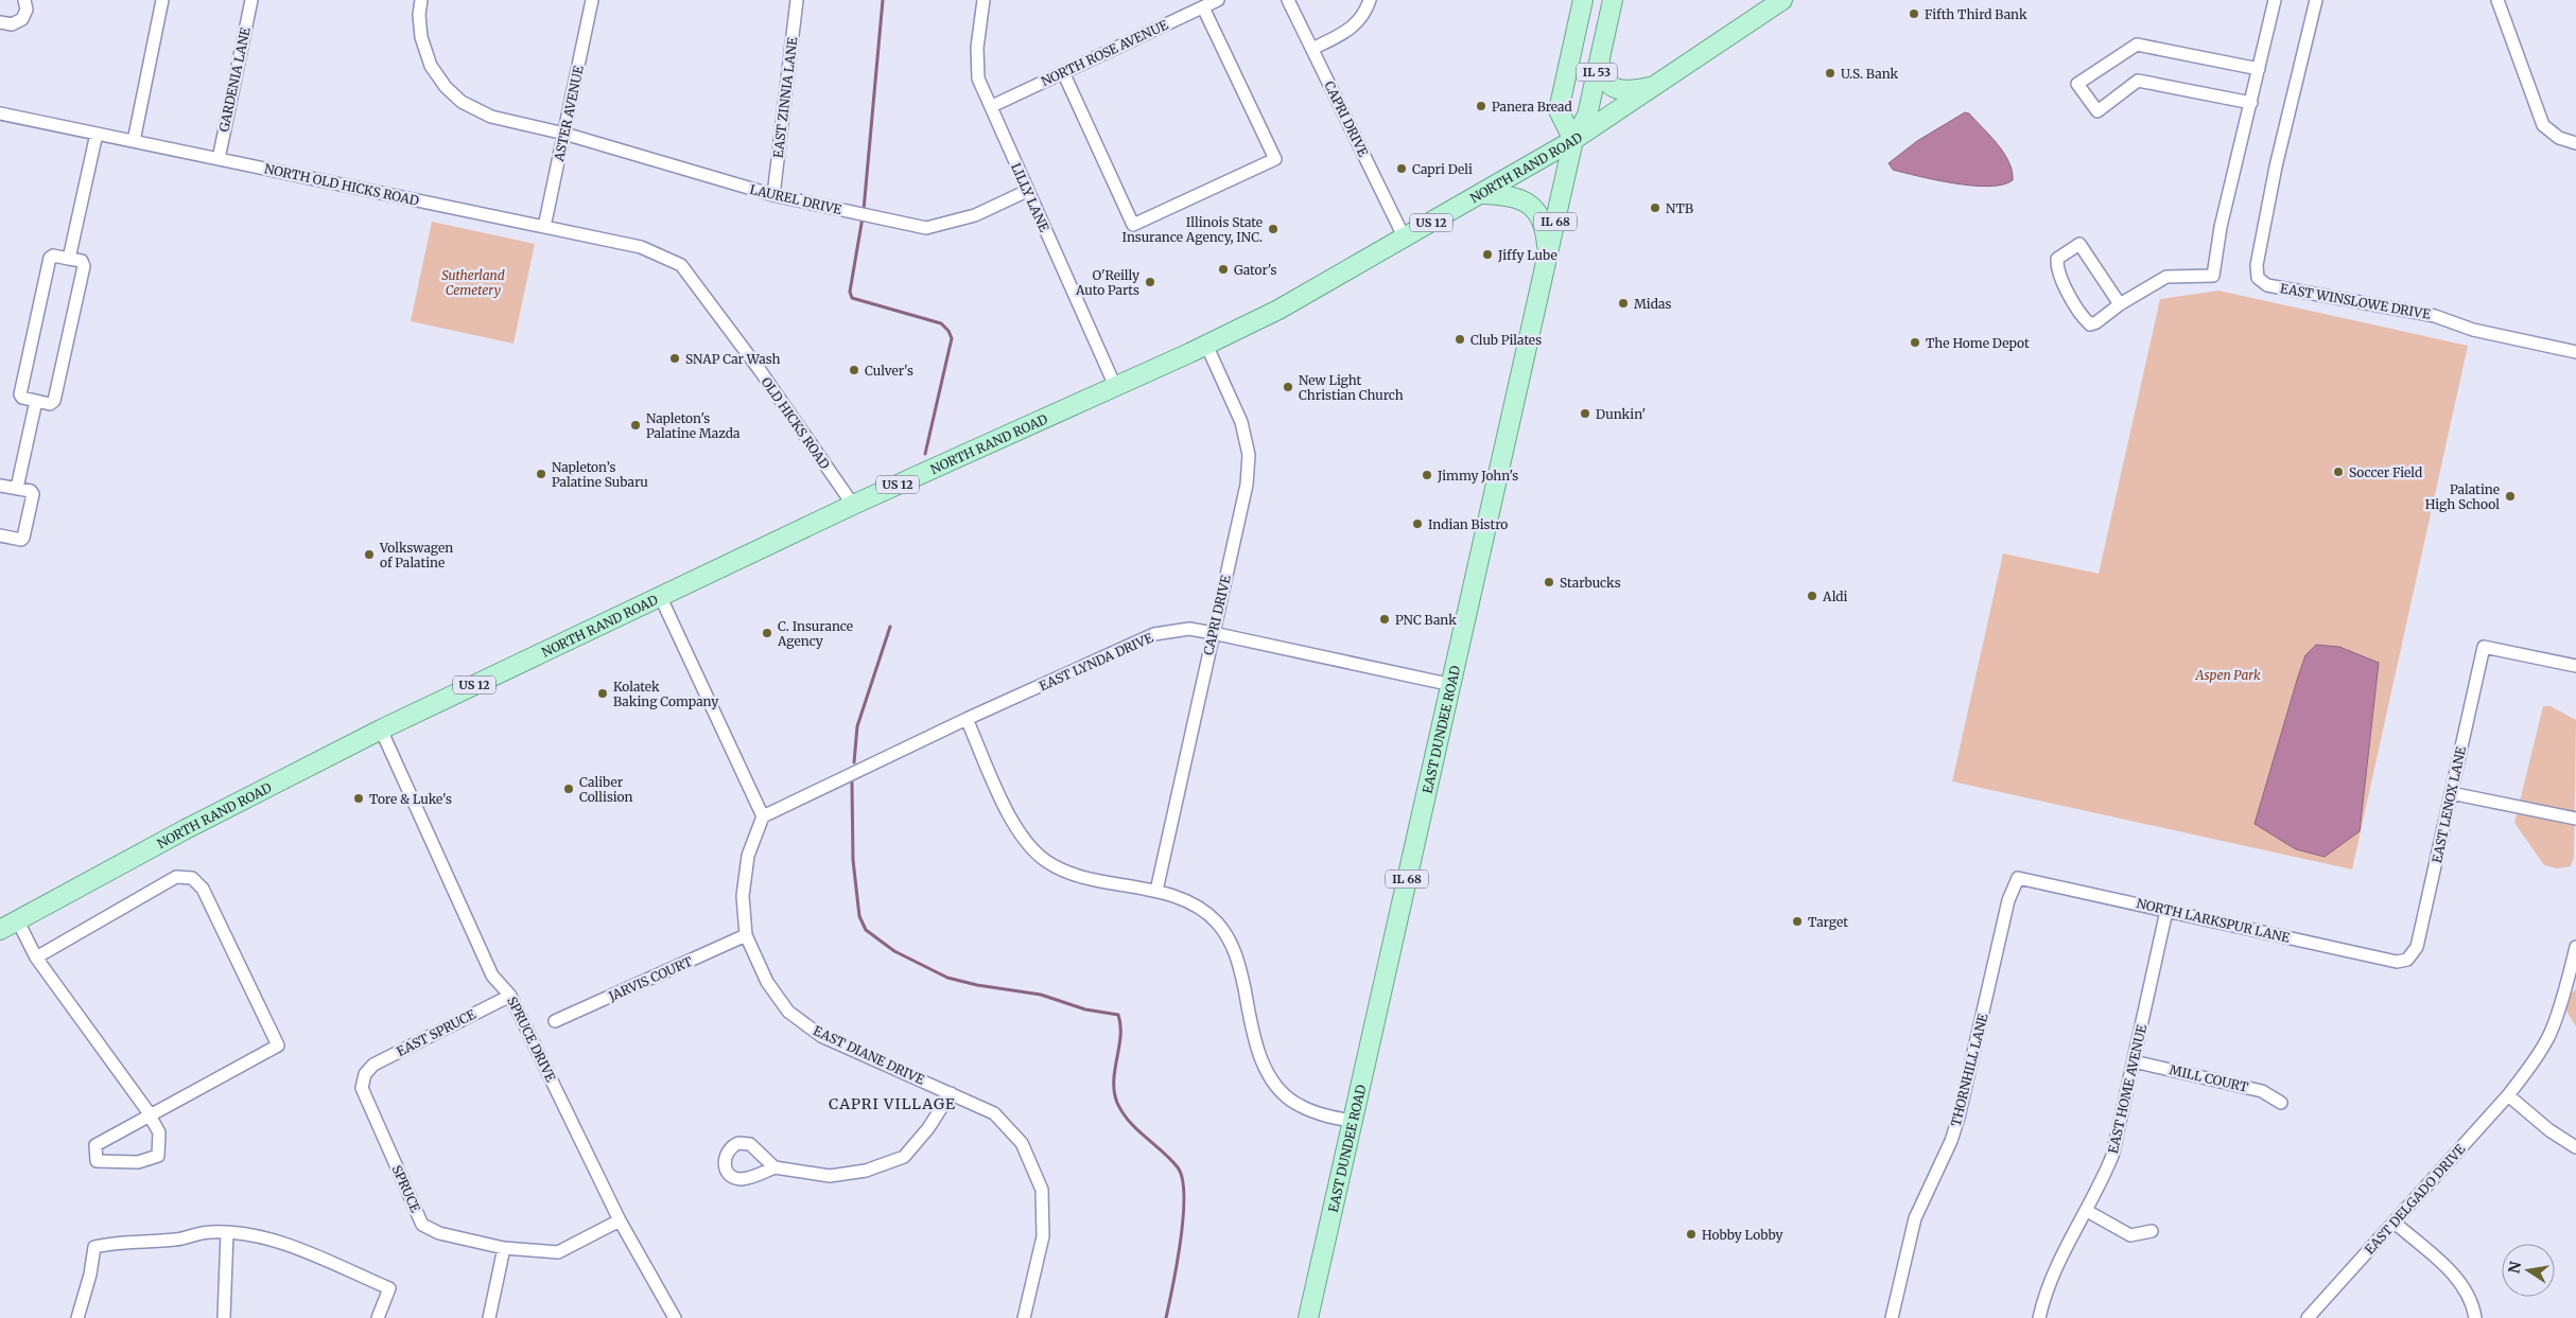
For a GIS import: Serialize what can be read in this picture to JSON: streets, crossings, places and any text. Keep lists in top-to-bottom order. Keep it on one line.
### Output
{"streets":{"main road":["IL 53","NORTH RAND ROAD","IL 68","US 12","EAST DUNDEE ROAD"],"street":["NORTH ROSE AVENUE","GARDENIA LANE","EAST ZINNIA LANE","ASTER AVENUE","CAPRI DRIVE","NORTH OLD HICKS ROAD","LILLY LANE","LAUREL DRIVE","EAST WINSLOWE DRIVE","OLD HICKS ROAD","EAST LYNDA DRIVE","EAST LENOX LANE","NORTH LARKSPUR LANE","JARVIS COURT","EAST SPRUCE","SPRUCE DRIVE","EAST DIANE DRIVE","THORNHILL LANE","MILL COURT","EAST HOME AVENUE","SPRUCE","EAST DELGADO DRIVE"]},"crossings":[["NORTH ROSE AVENUE","LILLY LANE"],["IL 53","NORTH RAND ROAD"],["IL 53","EAST DUNDEE ROAD"],["GARDENIA LANE","NORTH OLD HICKS ROAD"],["EAST ZINNIA LANE","LAUREL DRIVE"],["ASTER AVENUE","NORTH OLD HICKS ROAD"],["ASTER AVENUE","LAUREL DRIVE"],["CAPRI DRIVE","NORTH RAND ROAD"],["CAPRI DRIVE","EAST LYNDA DRIVE"],["NORTH RAND ROAD","LILLY LANE"],["NORTH RAND ROAD","OLD HICKS ROAD"],["NORTH RAND ROAD","EAST DUNDEE ROAD"],["NORTH RAND ROAD","SPRUCE DRIVE"],["NORTH OLD HICKS ROAD","OLD HICKS ROAD"],["LILLY LANE","LAUREL DRIVE"],["EAST LYNDA DRIVE","EAST DUNDEE ROAD"],["EAST LYNDA DRIVE","EAST DIANE DRIVE"],["EAST LENOX LANE","NORTH LARKSPUR LANE"],["NORTH LARKSPUR LANE","THORNHILL LANE"],["NORTH LARKSPUR LANE","EAST HOME AVENUE"],["JARVIS COURT","EAST DIANE DRIVE"],["EAST SPRUCE","SPRUCE DRIVE"],["EAST SPRUCE","SPRUCE"],["SPRUCE DRIVE","SPRUCE"],["MILL COURT","EAST HOME AVENUE"]],"districts":["CAPRI VILLAGE"],"parks":["Sutherland Cemetery","Aspen Park"],"places":["Fifth Third Bank","U.S. Bank","Panera Bread","Capri Deli","NTB","Illinois State Insurance Agency, INC.","Jiffy Lube","Gator's","O'Reilly Auto Parts","Midas","Club Pilates","The Home Depot","SNAP Car Wash","Culver's","New Light Christian Church","Dunkin'","Napleton's Palatine Mazda","Soccer Field","Napleton’s Palatine Subaru","Jimmy John's","Palatine High School","Indian Bistro","Volkswagen of Palatine","Starbucks","Aldi","PNC Bank","C. Insurance Agency","Kolatek Baking Company","Caliber Collision","Tore & Luke's","Target","Hobby Lobby"],"north":"left"}
